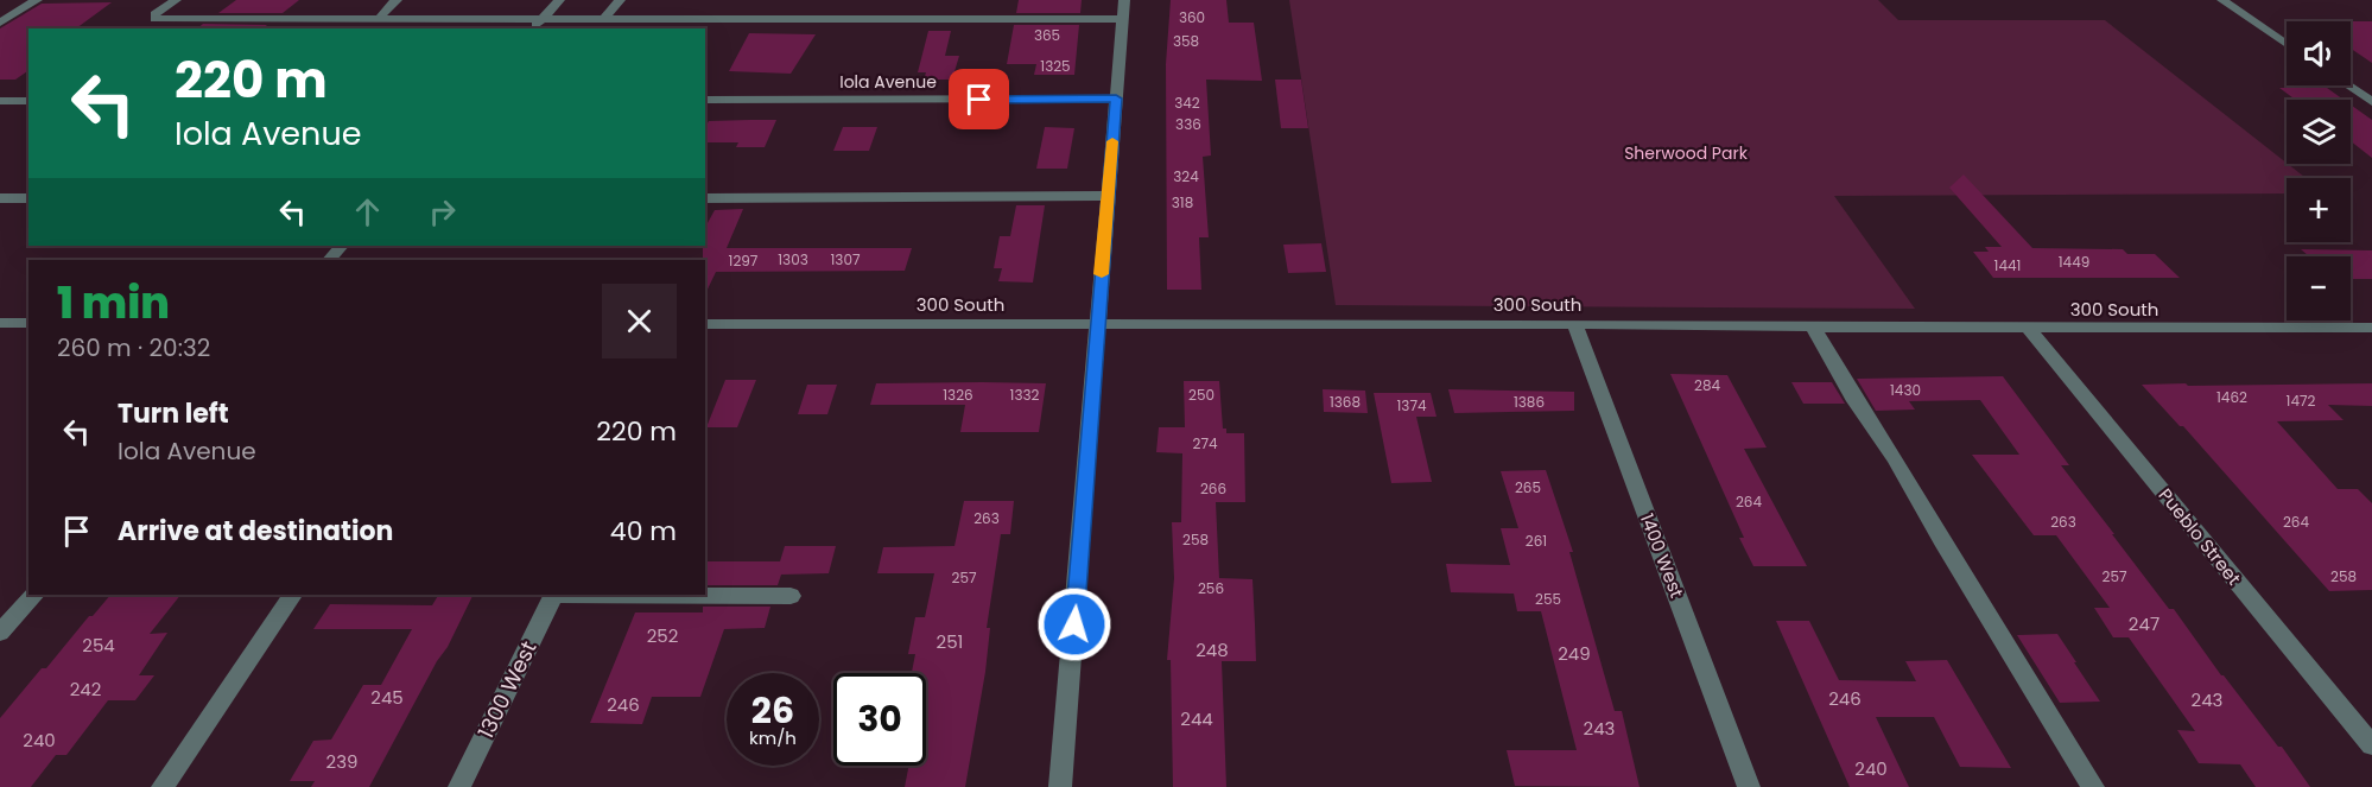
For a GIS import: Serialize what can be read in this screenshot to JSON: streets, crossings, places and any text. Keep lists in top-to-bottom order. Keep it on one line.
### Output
{"streets":{"street":["Iola Avenue","300 South","Pueblo Street","1400 West","1300 West"]},"crossings":[["300 South","Pueblo Street"],["300 South","1400 West"]],"parks":["Sherwood Park"],"house_numbers":["360","365","358","1325","342","336","324","318","1303","1307","1297","1449","1441","284","1430","1326","1332","250","1462","1472","1368","1386","1374","274","265","266","264","263","263","264","258","261","257","258","257","256","255","247","252","251","254","248","249","242","245","246","243","246","244","243","240","239","240"],"page":{"map_buttons":["+","−"],"turn":["220 m","Iola Avenue"],"heading":["1 min","260 m · 20:32"],"list":[{"name":"Turn left","note":"Iola Avenue","value":"220 m"},{"name":"Arrive at destination","value":"40 m"}],"speed":"26 km/h","limit":"30"}}
